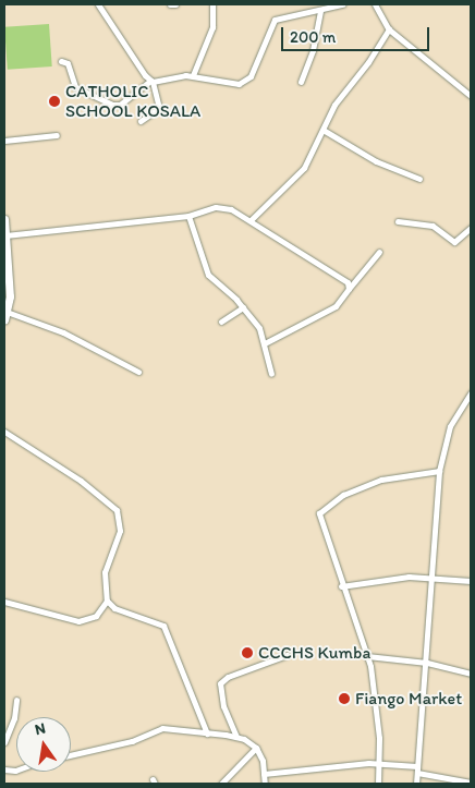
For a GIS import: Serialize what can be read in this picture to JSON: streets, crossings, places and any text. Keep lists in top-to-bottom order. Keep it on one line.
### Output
{"places":["CATHOLIC SCHOOL KOSALA","CCCHS Kumba","Fiango Market"],"scale_bar":"200 m","north":"top"}
